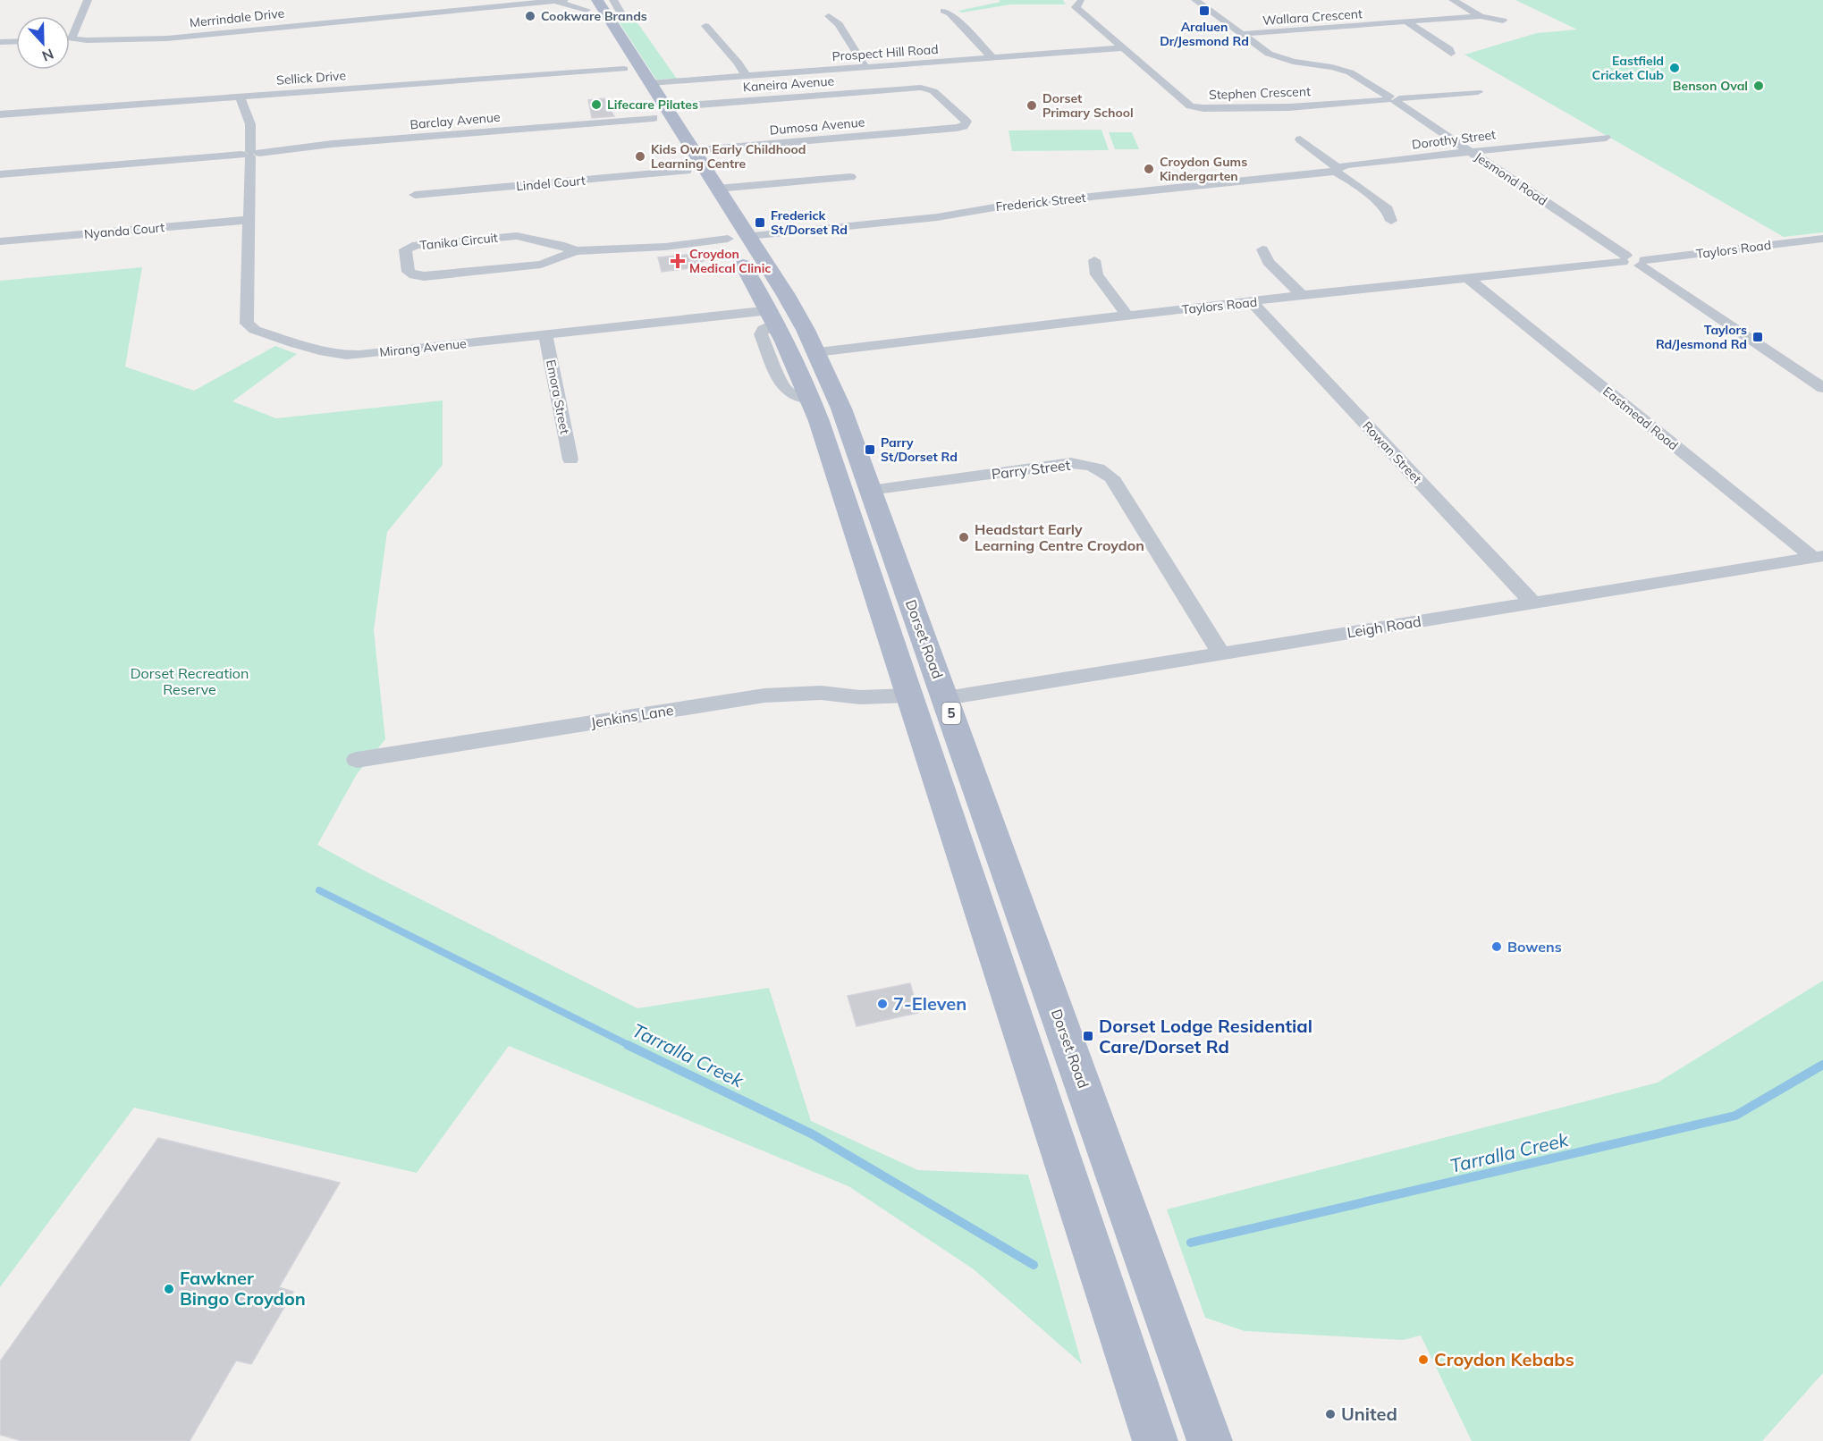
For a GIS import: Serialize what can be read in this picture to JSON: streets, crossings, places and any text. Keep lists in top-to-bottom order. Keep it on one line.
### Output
{"streets":{"main road":["Dorset Road","5"],"street":["Wallara Crescent","Merrindale Drive","Prospect Hill Road","Sellick Drive","Kaneira Avenue","Stephen Crescent","Barclay Avenue","Dumosa Avenue","Dorothy Street","Jesmond Road","Lindel Court","Frederick Street","Nyanda Court","Tanika Circuit","Taylors Road","Mirang Avenue","Emora Street","Eastmead Road","Rowan Street","Parry Street","Leigh Road","Jenkins Lane"]},"crossings":[["Wallara Crescent","Jesmond Road"],["Prospect Hill Road","Sellick Drive"],["Prospect Hill Road","Kaneira Avenue"],["Prospect Hill Road","Stephen Crescent"],["Prospect Hill Road","Barclay Avenue"],["Prospect Hill Road","Dorset Road"],["Sellick Drive","Kaneira Avenue"],["Sellick Drive","Barclay Avenue"],["Sellick Drive","Mirang Avenue"],["Sellick Drive","Dorset Road"],["Kaneira Avenue","Barclay Avenue"],["Kaneira Avenue","Dumosa Avenue"],["Kaneira Avenue","Dorset Road"],["Stephen Crescent","Jesmond Road"],["Barclay Avenue","Mirang Avenue"],["Barclay Avenue","Dorset Road"],["Dumosa Avenue","Lindel Court"],["Dumosa Avenue","Dorset Road"],["Dorothy Street","Jesmond Road"],["Dorothy Street","Frederick Street"],["Jesmond Road","Taylors Road"],["Lindel Court","Dorset Road"],["Frederick Street","Tanika Circuit"],["Frederick Street","Dorset Road"],["Nyanda Court","Mirang Avenue"],["Tanika Circuit","Dorset Road"],["Taylors Road","Eastmead Road"],["Taylors Road","Rowan Street"],["Taylors Road","Dorset Road"],["Mirang Avenue","Emora Street"],["Mirang Avenue","Dorset Road"],["Eastmead Road","Leigh Road"],["Rowan Street","Leigh Road"],["Parry Street","Leigh Road"],["Parry Street","Dorset Road"],["Leigh Road","Dorset Road"],["Dorset Road","Jenkins Lane"]],"water":["Tarralla Creek"],"parks":["Dorset Recreation Reserve"],"places":{"transit":["Araluen Dr/Jesmond Rd","Frederick St/Dorset Rd","Taylors Rd/Jesmond Rd","Parry St/Dorset Rd","Dorset Lodge Residential Care/Dorset Rd"],"other":["Cookware Brands","Eastfield Cricket Club","Benson Oval","Lifecare Pilates","Dorset Primary School","Kids Own Early Childhood Learning Centre","Croydon Gums Kindergarten","Headstart Early Learning Centre Croydon","Bowens","7-Eleven","Fawkner Bingo Croydon","Croydon Kebabs","United"],"health":["Croydon Medical Clinic"]},"north":"bottom"}
